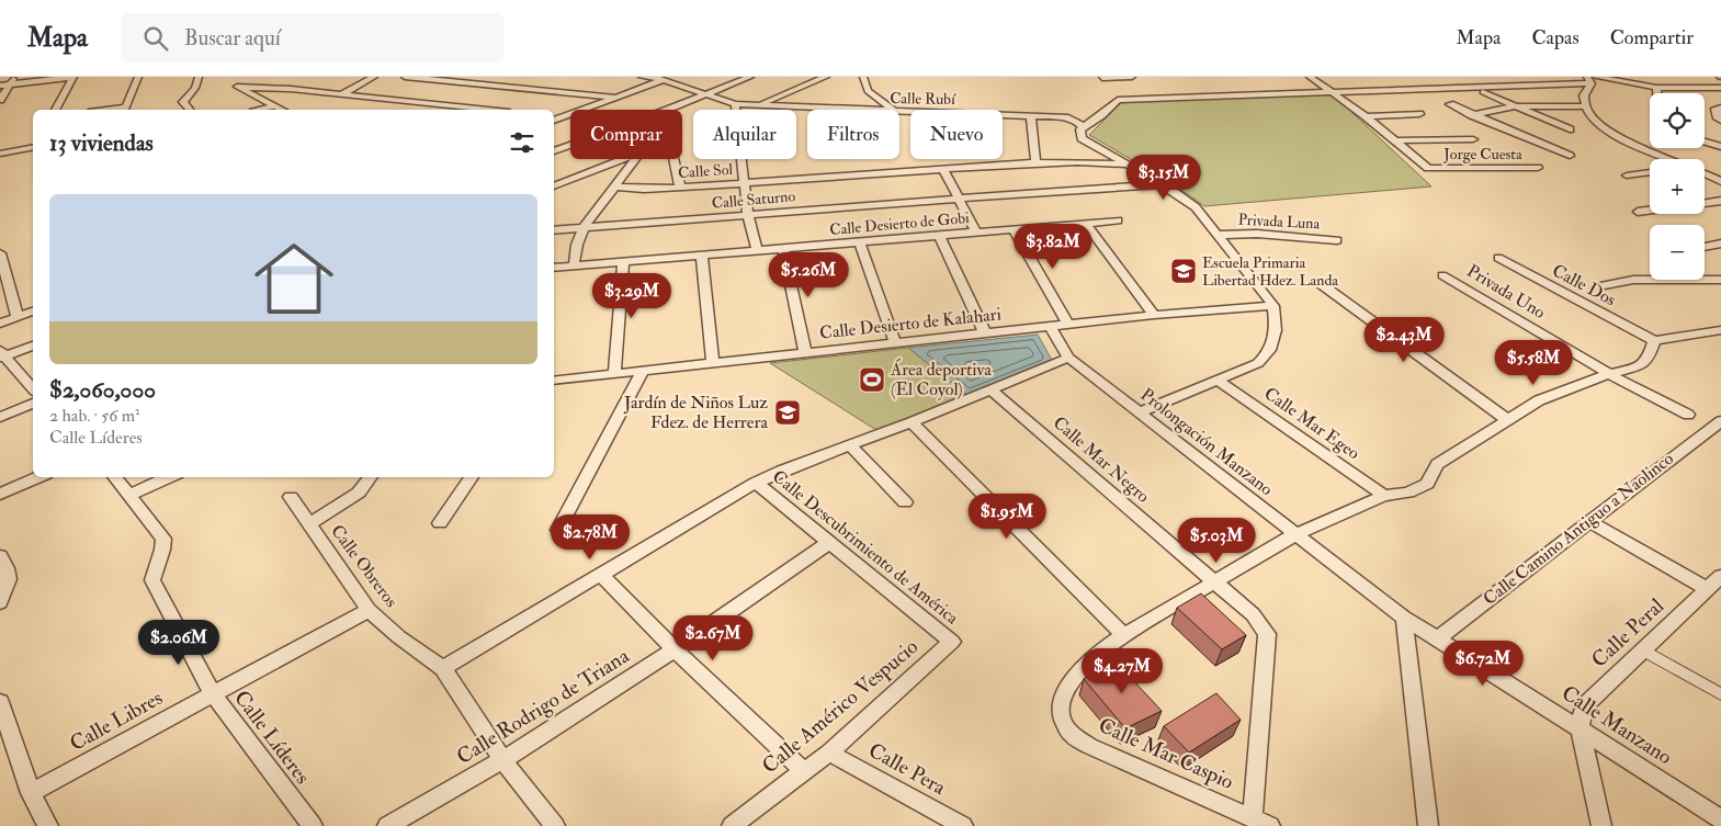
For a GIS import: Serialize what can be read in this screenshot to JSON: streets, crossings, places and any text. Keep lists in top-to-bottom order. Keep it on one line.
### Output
{"streets":{"street":["Calle Rubí","Jorge Cuesta","Calle Sol","Calle Saturno","Privada Luna","Calle Desierto de Gobi","Calle Dos","Privada Uno","Calle Desierto de Kalahari","Calle Mar Egeo","Prolongación Manzano","Calle Mar Negro","Calle Camino Antiguo a Naolinco","Calle Descubrimiento de América","Calle Obreros","Calle Peral","Calle Rodrigo de Triana","Calle Américo Vespucio","Calle Libres","Calle Manzano","Calle Líderes","Calle Mar Caspio","Calle Pera"]},"crossings":[["Calle Dos","Calle Mar Caspio"],["Privada Uno","Calle Mar Caspio"],["Calle Desierto de Kalahari","Prolongación Manzano"],["Calle Mar Egeo","Calle Mar Caspio"],["Prolongación Manzano","Calle Manzano"],["Prolongación Manzano","Calle Mar Caspio"],["Calle Mar Negro","Calle Mar Caspio"],["Calle Camino Antiguo a Naolinco","Calle Manzano"],["Calle Descubrimiento de América","Calle Rodrigo de Triana"],["Calle Descubrimiento de América","Calle Américo Vespucio"],["Calle Obreros","Calle Libres"],["Calle Peral","Calle Manzano"],["Calle Américo Vespucio","Calle Pera"],["Calle Libres","Calle Líderes"]],"places":{"school or university":["Escuela Primaria Libertad Hdez. Landa","Jardín de Niños Luz Fdez. de Herrera"],"sports":["Área deportiva (El Coyol)"]},"page":{"header":"Mapa","search":"Buscar aquí","nav":["Mapa","Capas","Compartir"],"map_buttons":["+","−"],"chip":["Comprar","Alquilar","Filtros","Nuevo"],"heading":"13 viviendas","price":["$3.15M","$3.82M","$5.26M","$3.29M","$2.43M","$5.58M","$1.95M","$2.78M","$5.03M","$2.67M","$2.06M","$6.72M","$4.27M"],"list":[{"name":"$2,060,000","note":"2 hab. · 56 m² · Calle Líderes"}]}}
